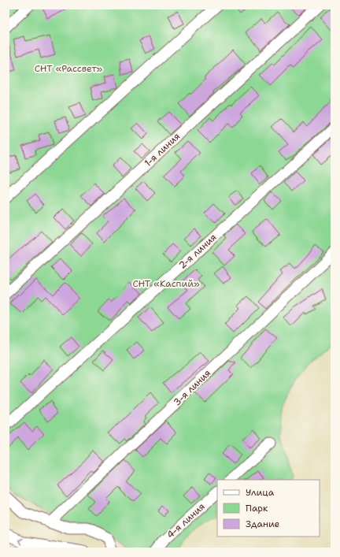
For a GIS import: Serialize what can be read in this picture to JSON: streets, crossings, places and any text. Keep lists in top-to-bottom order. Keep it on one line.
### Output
{"streets":{"street":["1-я линия","2-я линия","3-я линия","4-я линия"]},"parks":["СНТ «Рассвет»","СНТ «Каспий»"],"legend":["Улица","Парк","Здание"]}
